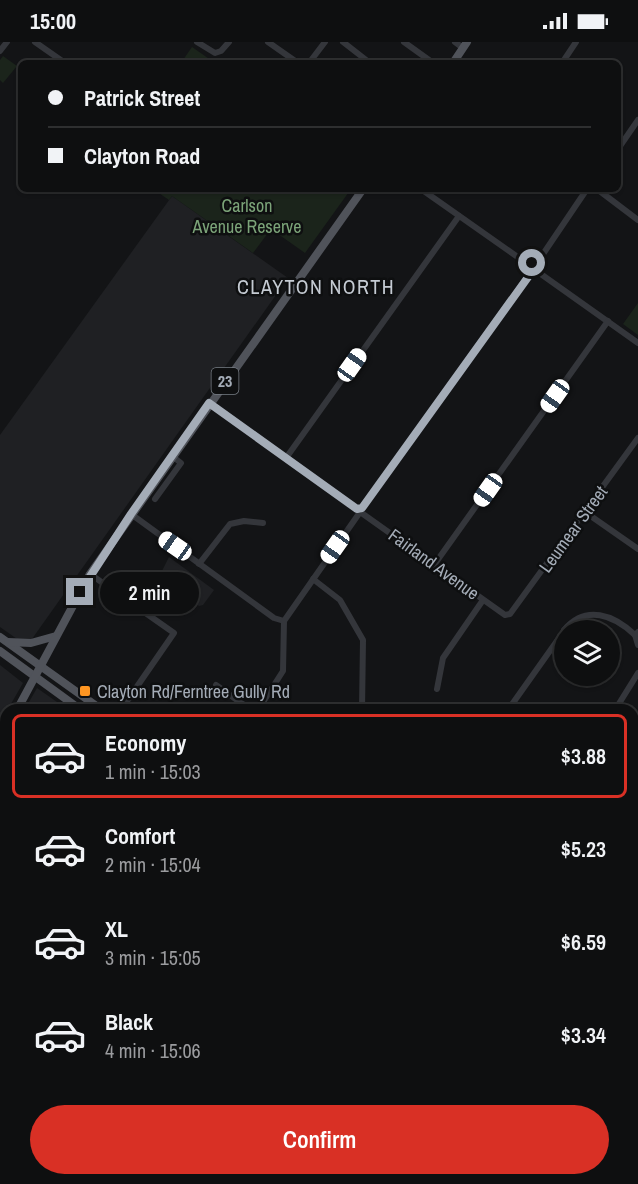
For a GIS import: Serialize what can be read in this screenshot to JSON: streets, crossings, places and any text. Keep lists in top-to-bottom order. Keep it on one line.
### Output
{"streets":{"main road":["23"],"street":["Leumear Street","Fairland Avenue"]},"crossings":[["23","Fairland Avenue"],["Leumear Street","Fairland Avenue"]],"districts":["CLAYTON NORTH"],"parks":["Carlson Avenue Reserve"],"places":{"transit":["Clayton Rd/Ferntree Gully Rd"]},"page":{"status":"15:00","banner":["Patrick Street","Clayton Road"],"bubble":"2 min","list":[{"name":"Economy","note":"1 min · 15:03","value":"$3.88"},{"name":"Comfort","note":"2 min · 15:04","value":"$5.23"},{"name":"XL","note":"3 min · 15:05","value":"$6.59"},{"name":"Black","note":"4 min · 15:06","value":"$3.34"}],"buttons":"Confirm"}}
